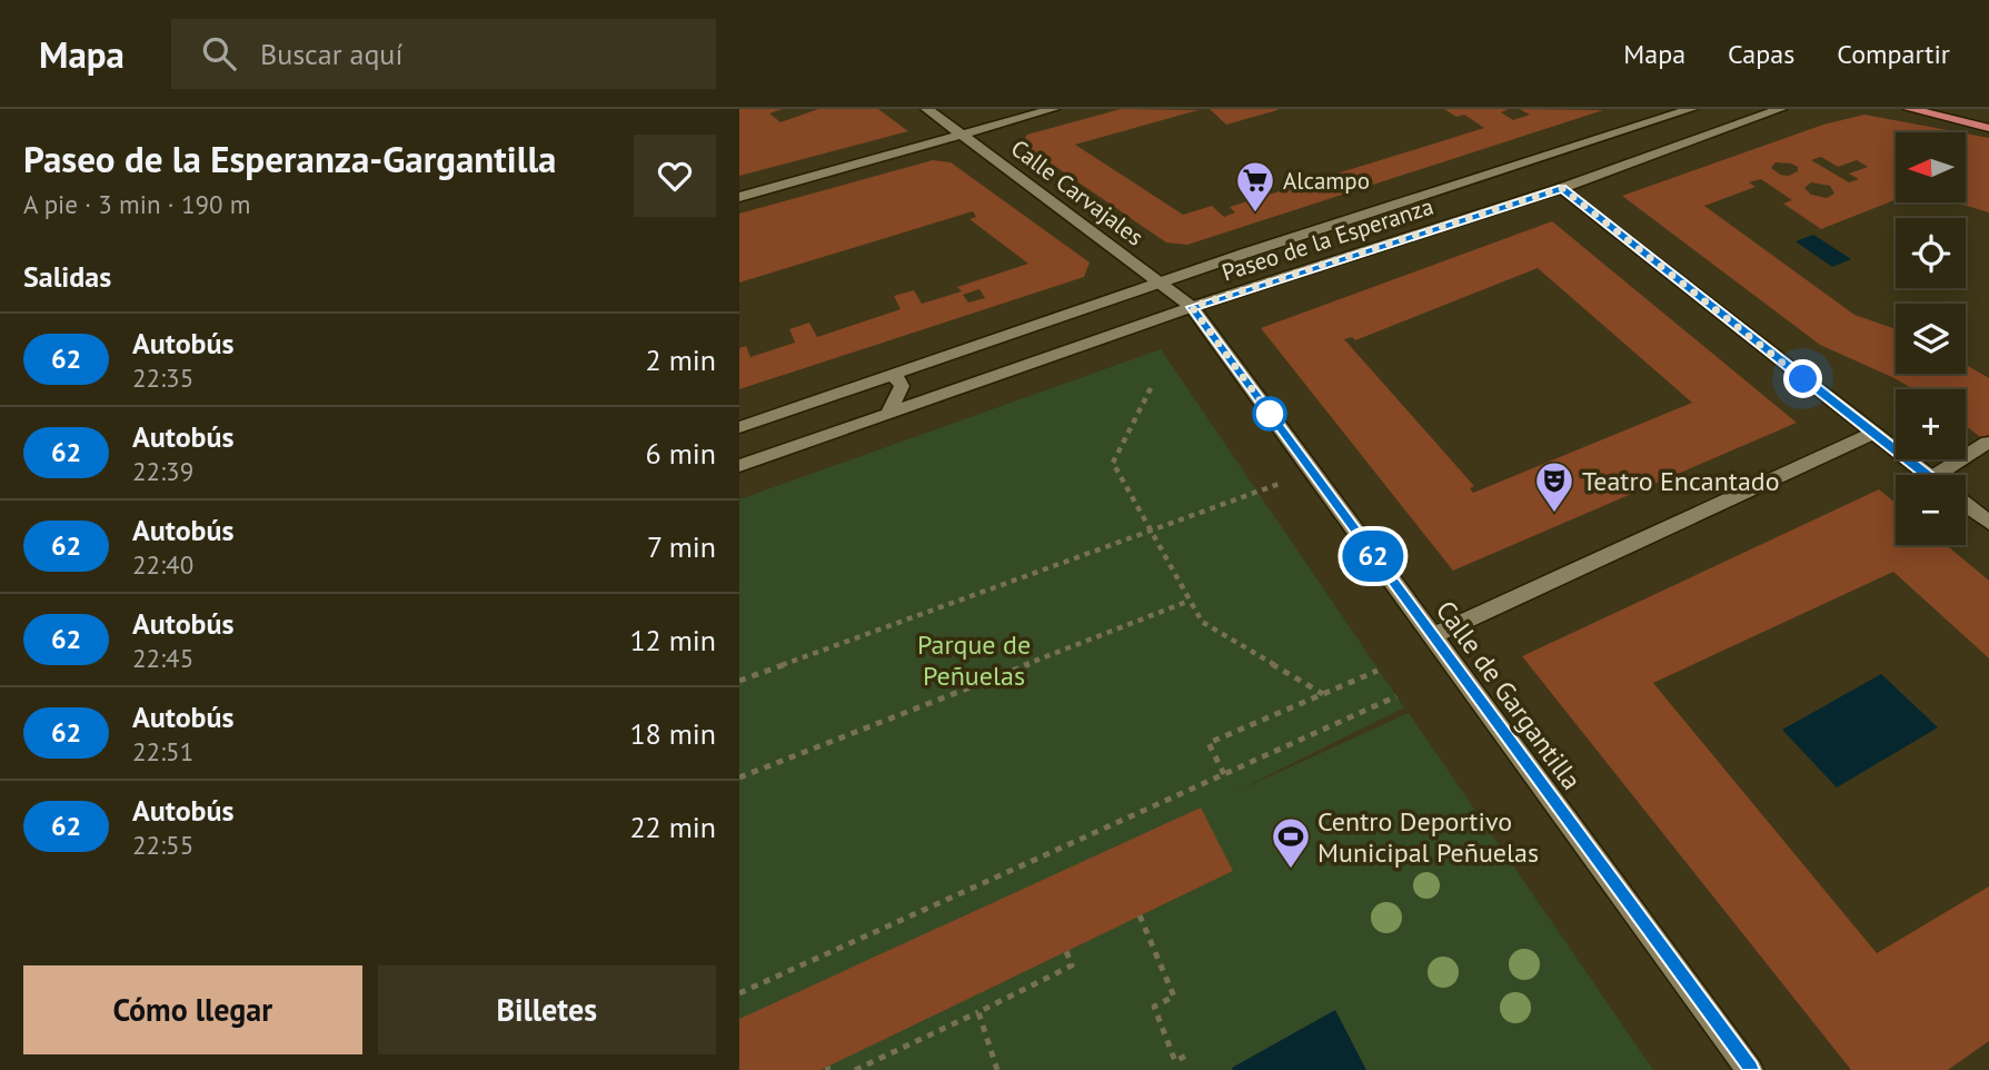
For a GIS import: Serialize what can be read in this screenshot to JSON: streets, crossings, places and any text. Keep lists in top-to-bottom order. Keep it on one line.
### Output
{"streets":{"street":["Calle Carvajales","Paseo de la Esperanza","Calle de Gargantilla"]},"crossings":[["Calle Carvajales","Paseo de la Esperanza"],["Calle Carvajales","Calle de Gargantilla"],["Paseo de la Esperanza","Calle de Gargantilla"]],"parks":["Parque de Peñuelas"],"places":{"supermarket":["Alcampo"],"theatre":["Teatro Encantado"],"sports":["Centro Deportivo Municipal Peñuelas"]},"lines":["bus line 62"],"north":"left","page":{"header":"Mapa","search":"Buscar aquí","nav":["Mapa","Capas","Compartir"],"heading":[["Paseo de la Esperanza-Gargantilla","A pie · 3 min · 190 m"],"Salidas"],"on_map":"62","map_buttons":["+","−"],"list":[{"mark":"62","name":"Autobús","note":"22:35","value":"2 min"},{"mark":"62","name":"Autobús","note":"22:39","value":"6 min"},{"mark":"62","name":"Autobús","note":"22:40","value":"7 min"},{"mark":"62","name":"Autobús","note":"22:45","value":"12 min"},{"mark":"62","name":"Autobús","note":"22:51","value":"18 min"},{"mark":"62","name":"Autobús","note":"22:55","value":"22 min"}],"buttons":["Cómo llegar","Billetes"]}}
